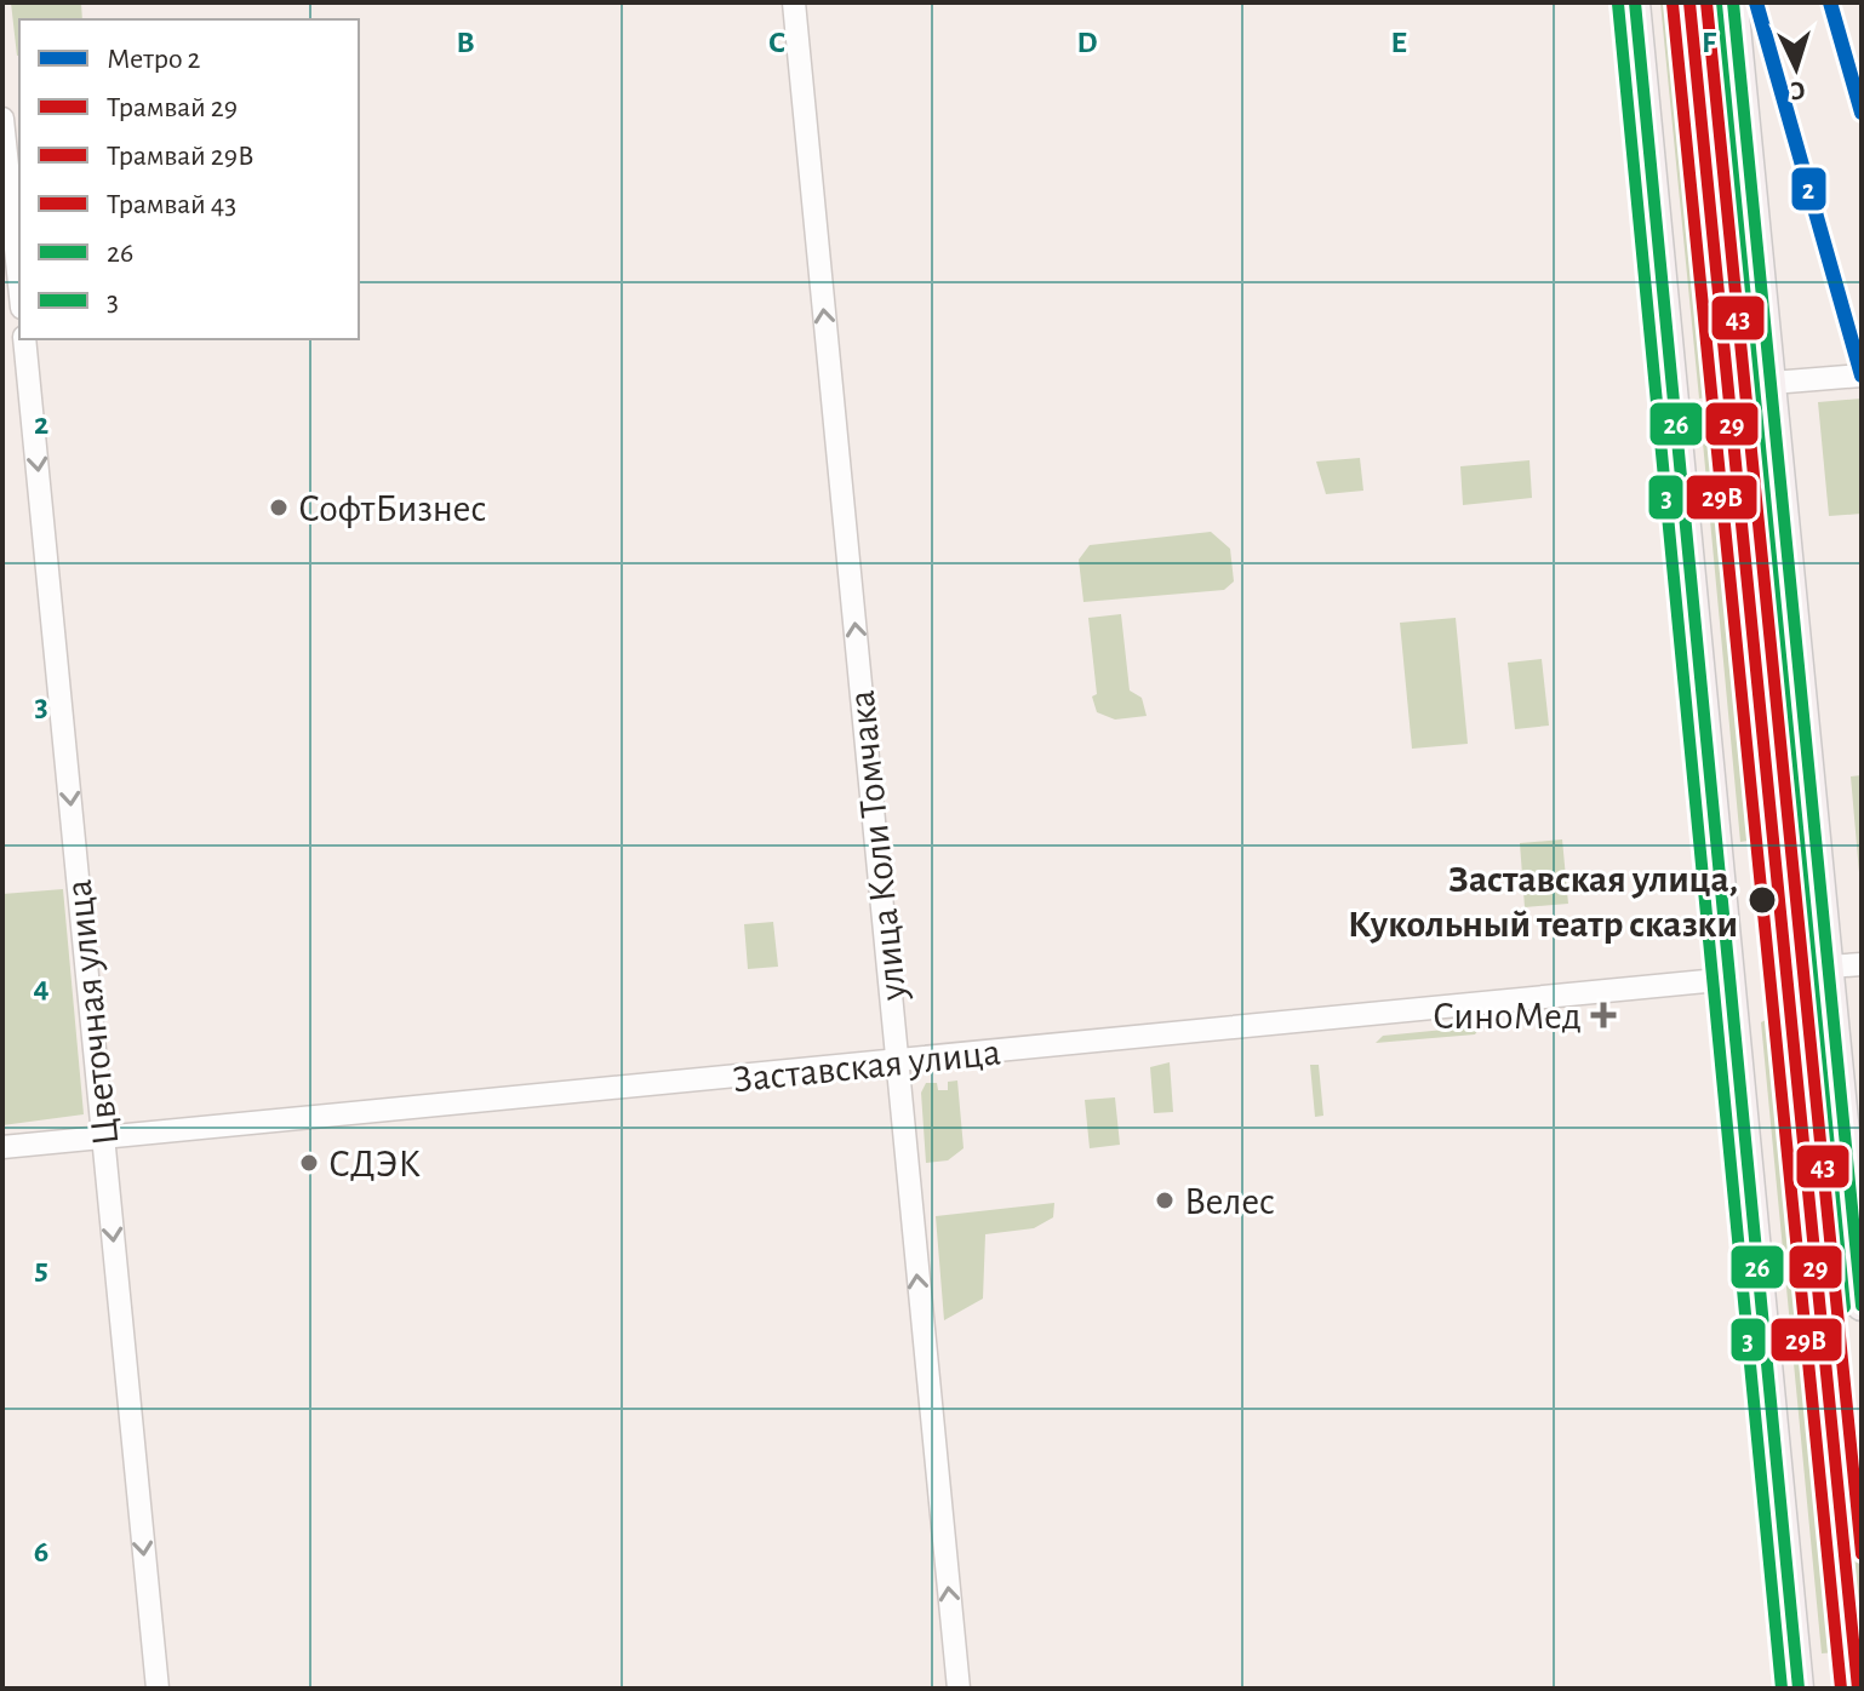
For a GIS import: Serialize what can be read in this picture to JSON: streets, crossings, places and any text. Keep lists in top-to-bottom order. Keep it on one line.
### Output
{"streets":{"street":["улица Коли Томчака","Цветочная улица","Заставская улица"]},"crossings":[["улица Коли Томчака","Заставская улица"],["Цветочная улица","Заставская улица"]],"one_way":["улица Коли Томчака","Цветочная улица"],"places":{"other":["СофтБизнес","Заставская улица, Кукольный театр сказки","СДЭК","Велес"],"health":["СиноМед"]},"lines":["metro line 2","tram line 29","tram line 43","transit line 26","tram line 29В","transit line 3"],"legend":["Метро 2","Трамвай 29","Трамвай 29В","Трамвай 43","26","3"],"north":"bottom","grid":{"columns":["B","C","D","E","F"],"rows":["2","3","4","5","6"]}}
